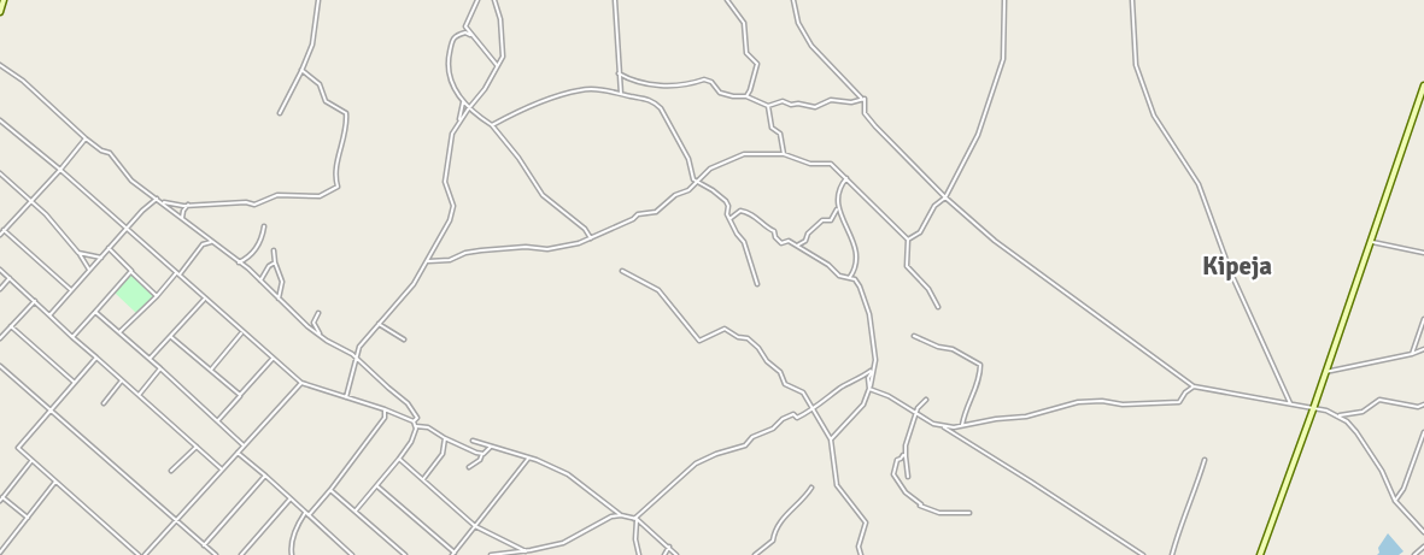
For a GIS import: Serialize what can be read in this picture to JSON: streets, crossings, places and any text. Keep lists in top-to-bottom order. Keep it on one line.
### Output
{"districts":["Kipeja"]}
